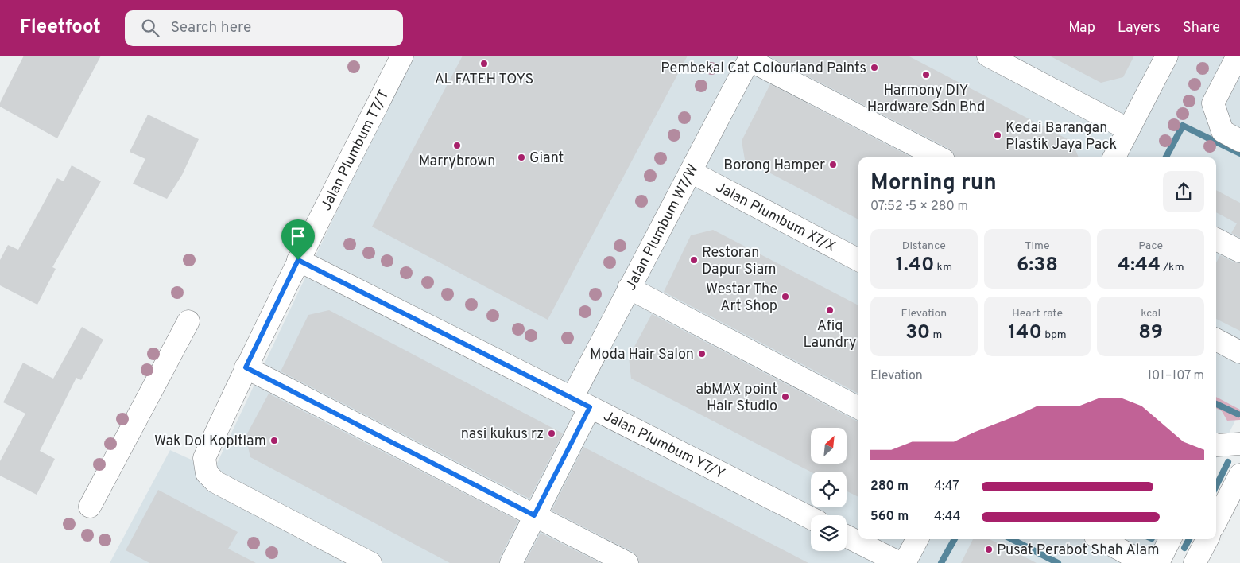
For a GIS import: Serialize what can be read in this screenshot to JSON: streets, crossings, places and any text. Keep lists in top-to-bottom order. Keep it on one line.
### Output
{"streets":{"street":["Jalan Plumbum T7/T","Jalan Plumbum X7/X","Jalan Plumbum W7/W","Jalan Plumbum Y7/Y"]},"crossings":[["Jalan Plumbum T7/T","Jalan Plumbum Y7/Y"],["Jalan Plumbum X7/X","Jalan Plumbum W7/W"],["Jalan Plumbum W7/W","Jalan Plumbum Y7/Y"]],"places":["AL FATEH TOYS","Pembekal Cat Colourland Paints","Harmony DIY Hardware Sdn Bhd","Kedai Barangan Plastik Jaya Pack","Marrybrown","Giant","Borong Hamper","Restoran Dapur Siam","Westar The Art Shop","Afiq Laundry","Moda Hair Salon","abMAX point Hair Studio","nasi kukus rz","Wak Dol Kopitiam","Pusat Perabot Shah Alam"],"north":"top right","page":{"header":"Fleetfoot","search":"Search here","nav":["Map","Layers","Share"],"heading":["Morning run","07:52 · 5 × 280 m"],"stats":[["Distance","1.40 km"],["Time","6:38"],["Pace","4:44 /km"],["Elevation","30 m"],["Heart rate","140 bpm"],["kcal","89"]],"chart":["Elevation","101–107 m"],"list":[{"name":"280 m","note":"4:47"},{"name":"560 m","note":"4:44"}]}}
